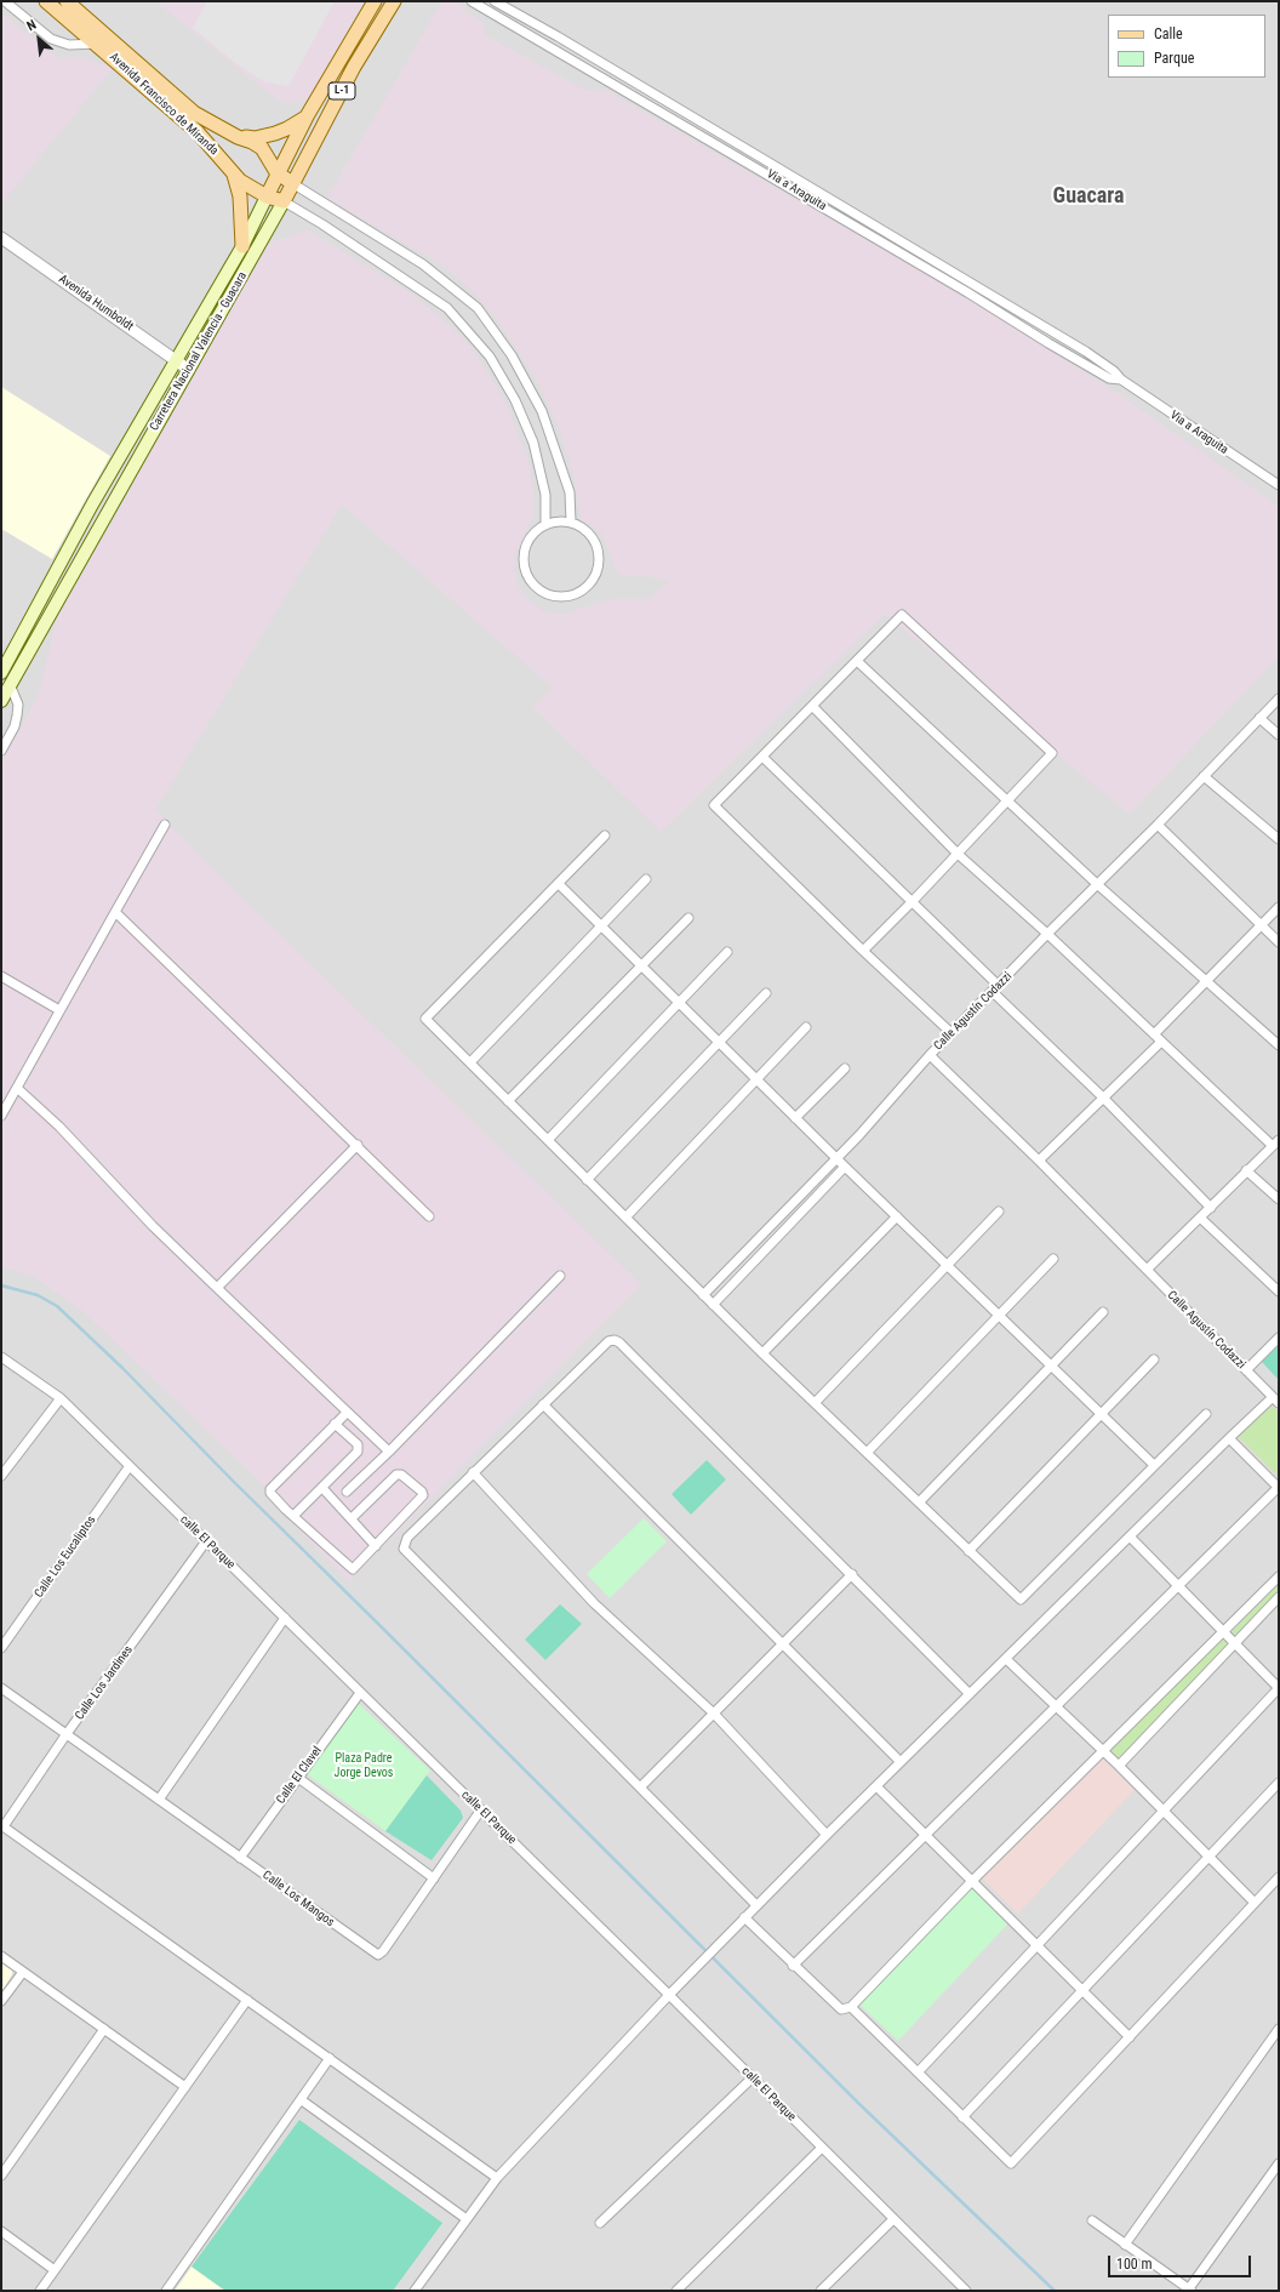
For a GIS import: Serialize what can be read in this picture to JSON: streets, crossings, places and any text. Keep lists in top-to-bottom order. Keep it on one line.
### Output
{"streets":{"main road":["L-1","Avenida Francisco de Miranda","Carretera Nacional Valencia - Guacara"],"street":["Via a Araguita","Avenida Humboldt","Calle Agustín Codazzi","calle El Parque","Calle Los Eucaliptos","Calle Los Jardines","Calle El Clavel","Calle Los Mangos"]},"crossings":[["Avenida Francisco de Miranda","Carretera Nacional Valencia - Guacara"],["Avenida Humboldt","Carretera Nacional Valencia - Guacara"],["calle El Parque","Calle Los Eucaliptos"],["calle El Parque","Calle Los Jardines"],["calle El Parque","Calle El Clavel"],["calle El Parque","Calle Los Mangos"],["Calle Los Jardines","Calle Los Mangos"],["Calle El Clavel","Calle Los Mangos"]],"districts":["Guacara"],"parks":["Plaza Padre Jorge Devos"],"legend":["Calle","Parque"],"scale_bar":"100 m","north":"top left"}
